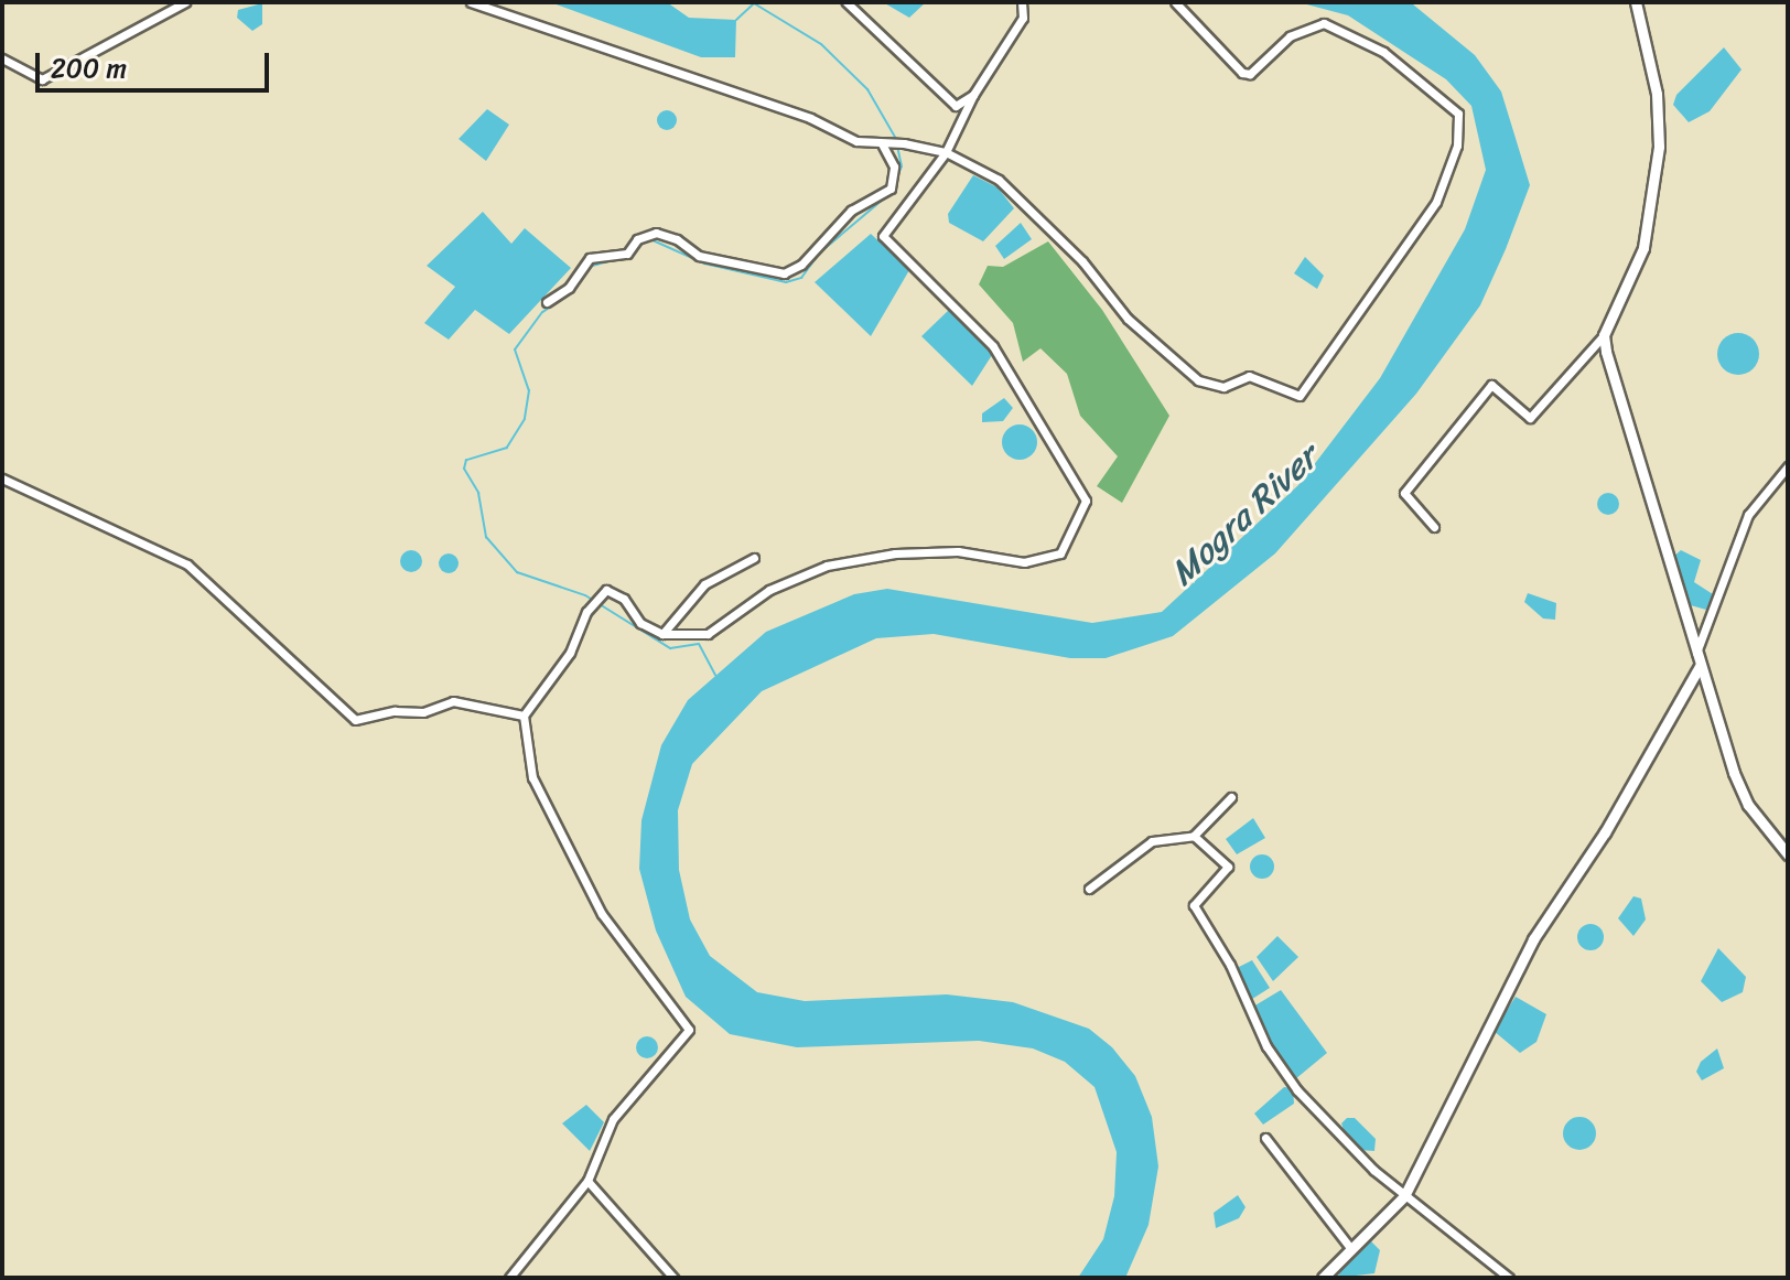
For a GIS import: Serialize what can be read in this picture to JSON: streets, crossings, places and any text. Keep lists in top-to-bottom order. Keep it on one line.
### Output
{"water":["Mogra River"],"scale_bar":"200 m"}
